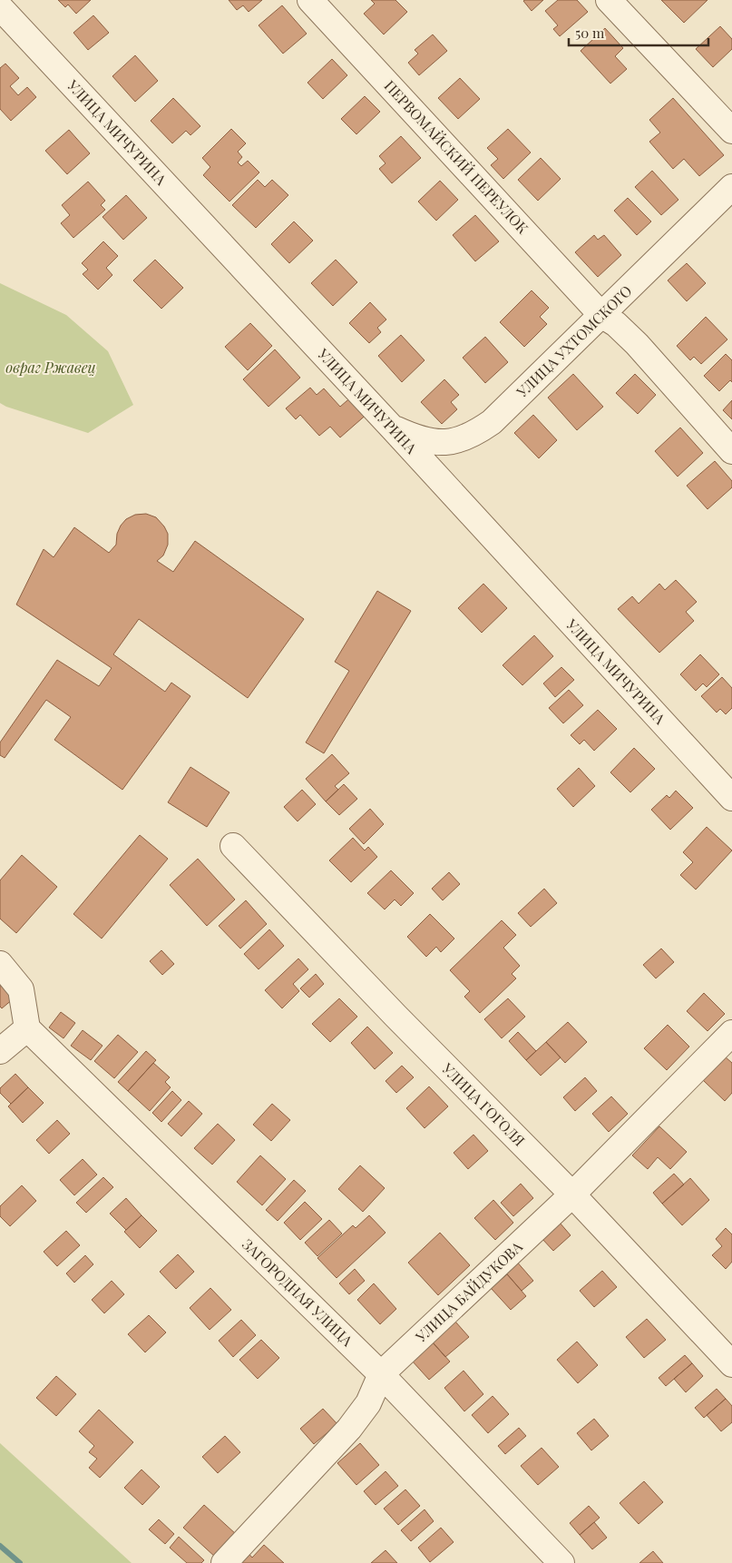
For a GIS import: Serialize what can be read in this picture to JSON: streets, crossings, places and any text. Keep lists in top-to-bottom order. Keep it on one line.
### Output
{"streets":{"street":["УЛИЦА МИЧУРИНА","ПЕРВОМАЙСКИЙ ПЕРЕУЛОК","УЛИЦА УХТОМСКОГО","УЛИЦА ГОГОЛЯ","УЛИЦА БАЙДУКОВА","ЗАГОРОДНАЯ УЛИЦА"]},"crossings":[["УЛИЦА МИЧУРИНА","УЛИЦА УХТОМСКОГО"],["ПЕРВОМАЙСКИЙ ПЕРЕУЛОК","УЛИЦА УХТОМСКОГО"],["УЛИЦА ГОГОЛЯ","УЛИЦА БАЙДУКОВА"],["УЛИЦА БАЙДУКОВА","ЗАГОРОДНАЯ УЛИЦА"]],"parks":["овраг Ржавец"],"scale_bar":"50 m"}
